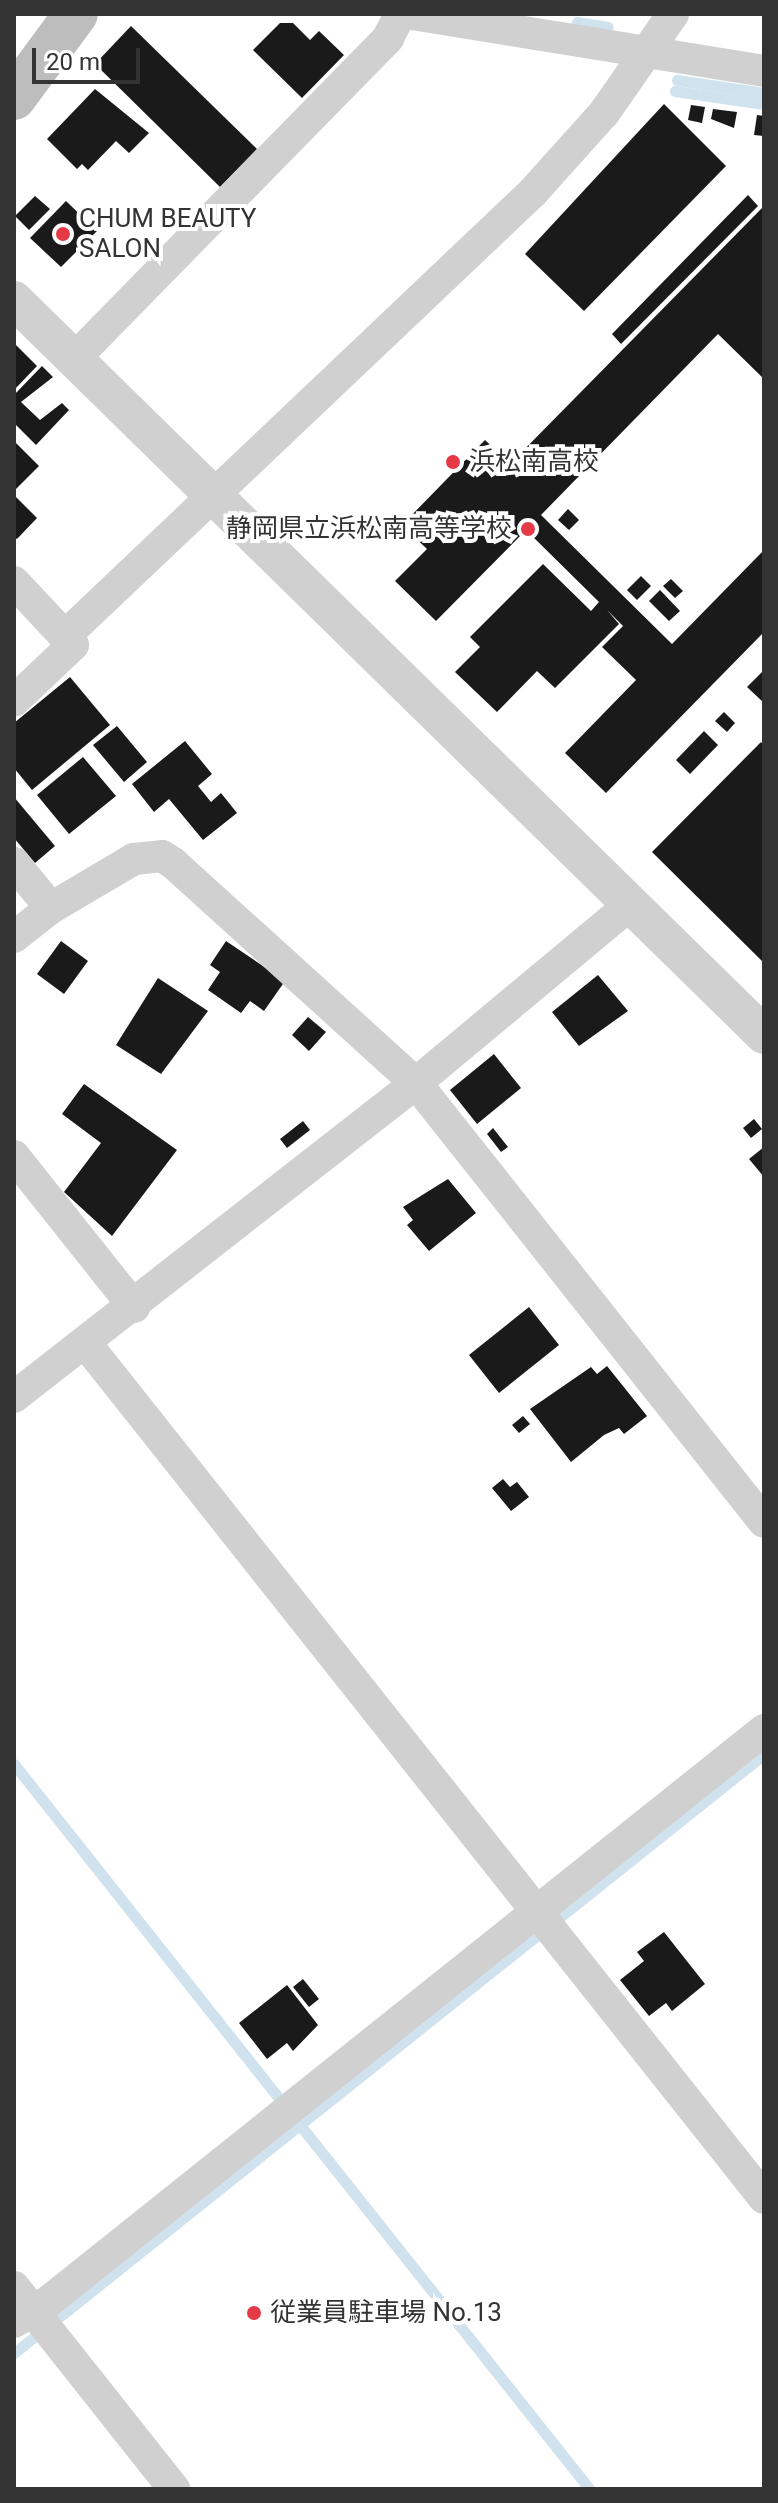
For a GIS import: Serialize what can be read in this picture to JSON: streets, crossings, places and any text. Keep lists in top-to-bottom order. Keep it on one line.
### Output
{"places":["CHUM BEAUTY SALON","浜松南高校","静岡県立浜松南高等学校","従業員駐車場 No.13"],"scale_bar":"20 m"}
